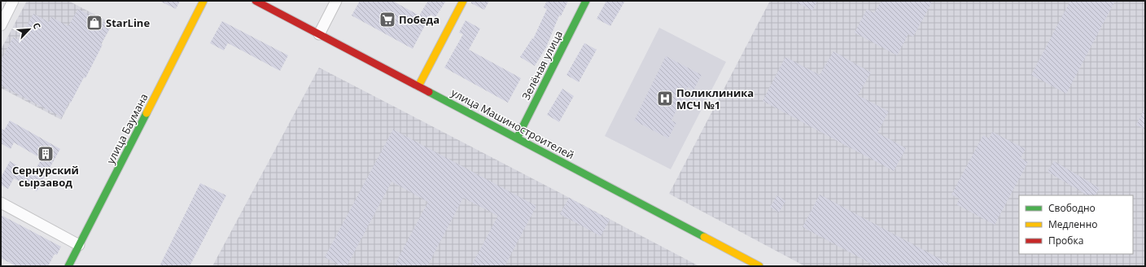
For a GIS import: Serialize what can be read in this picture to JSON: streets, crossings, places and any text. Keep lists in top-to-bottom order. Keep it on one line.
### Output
{"streets":{"main road":["Зелёная улица","улица Машиностроителей","улица Баумана"]},"crossings":[["Зелёная улица","улица Машиностроителей"]],"places":{"supermarket":["Победа"],"shop":["StarLine"],"hospital":["Поликлиника МСЧ №1"],"building":["Сернурский сырзавод"]},"legend":["Свободно","Медленно","Пробка"],"north":"top right"}
